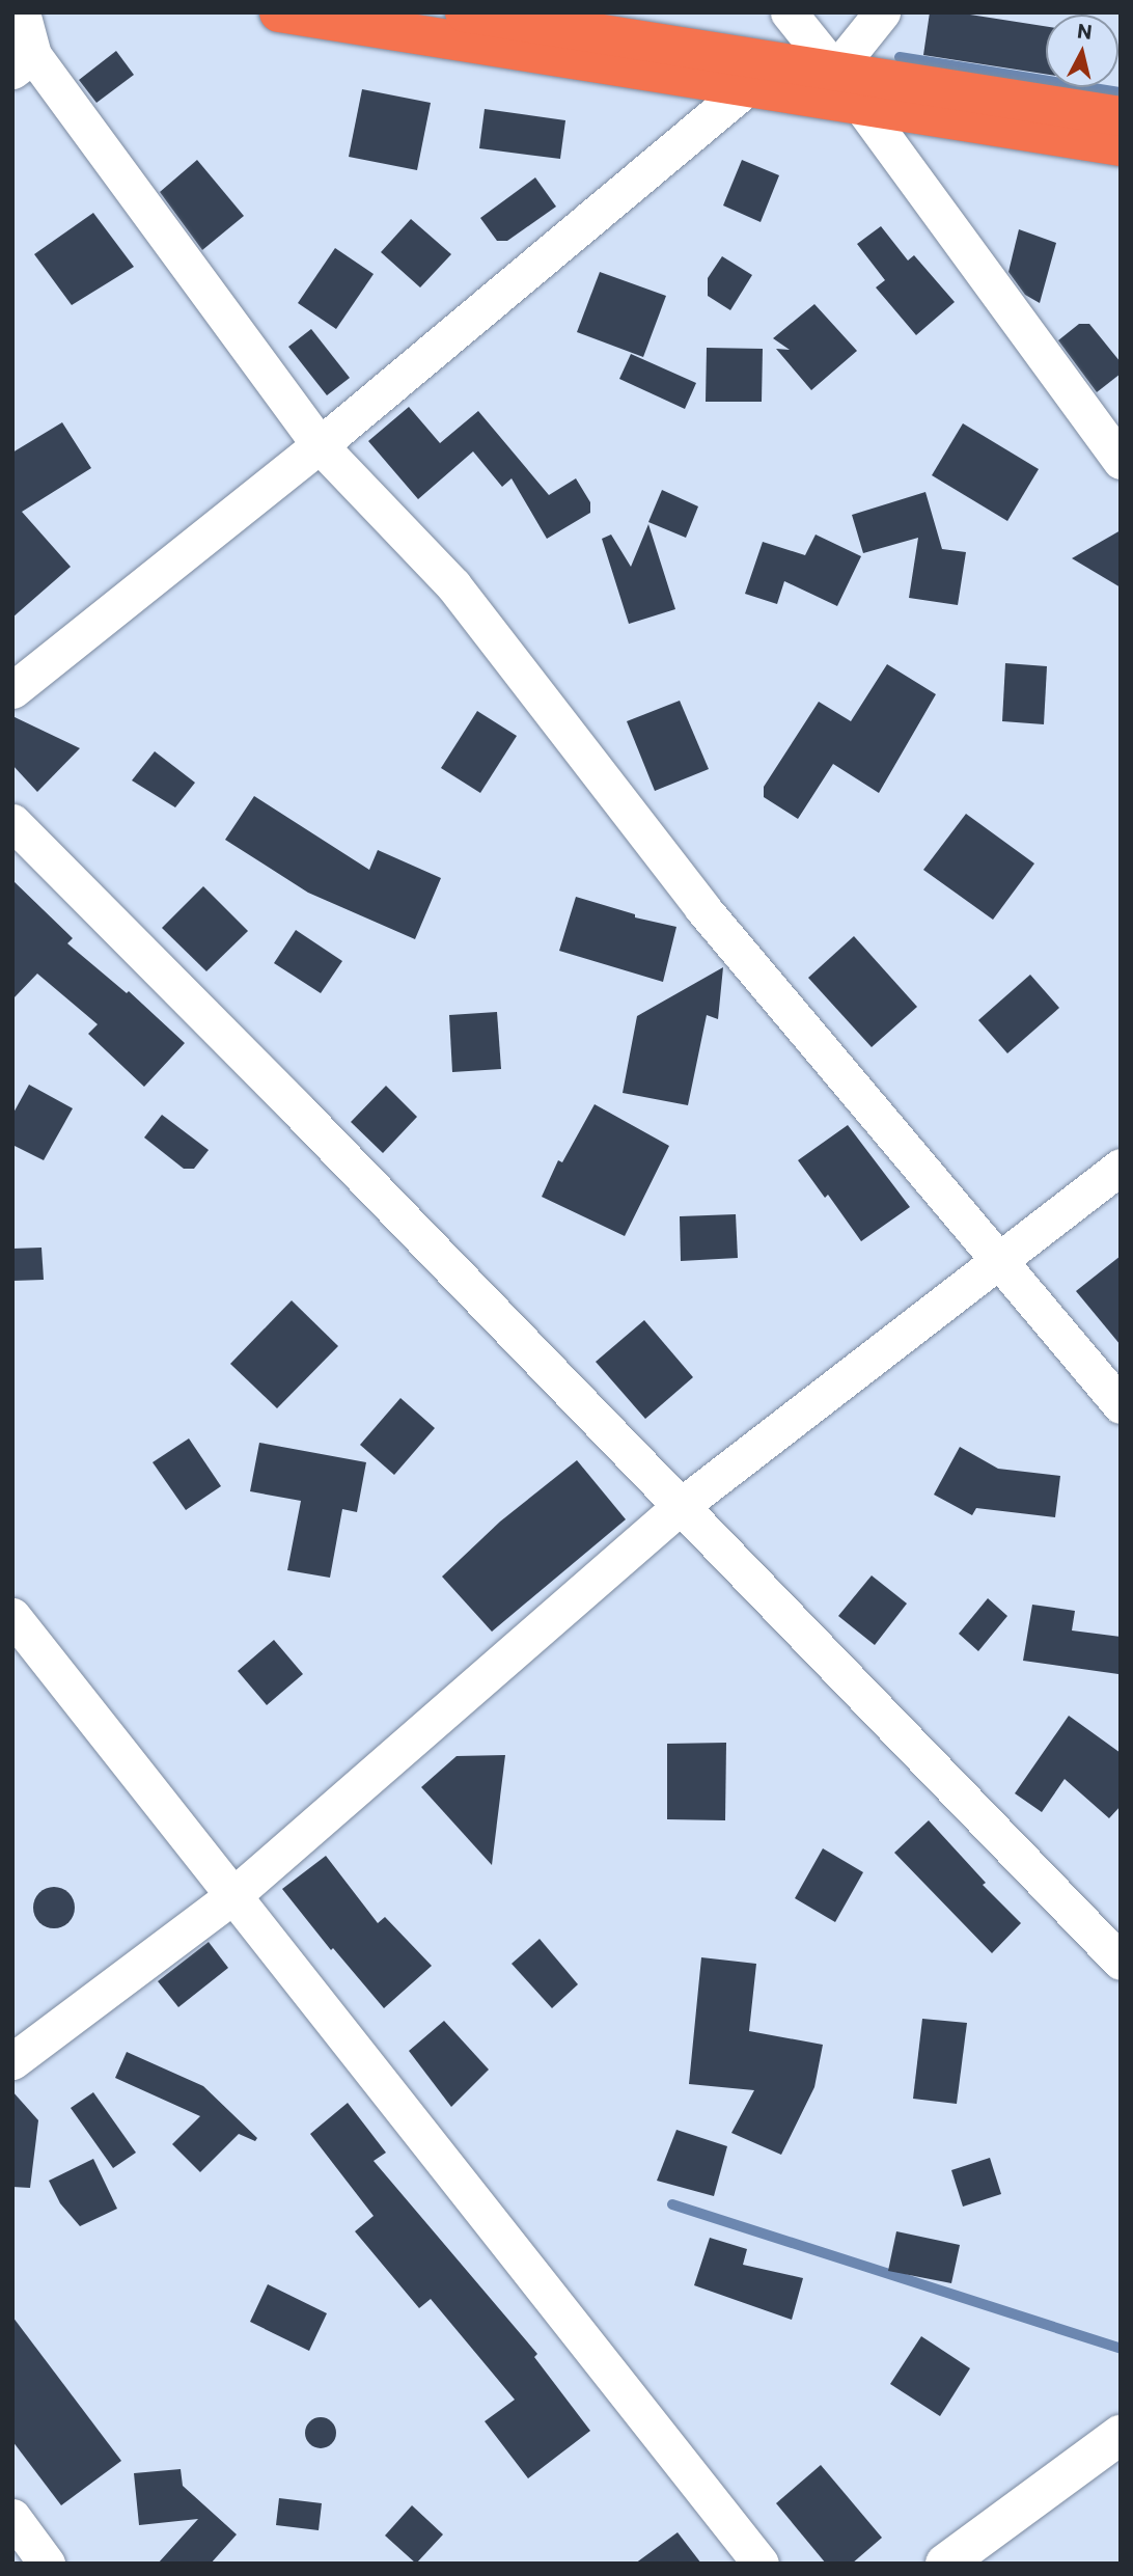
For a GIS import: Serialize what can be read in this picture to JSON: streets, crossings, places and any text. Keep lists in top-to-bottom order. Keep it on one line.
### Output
{"north":"top"}
